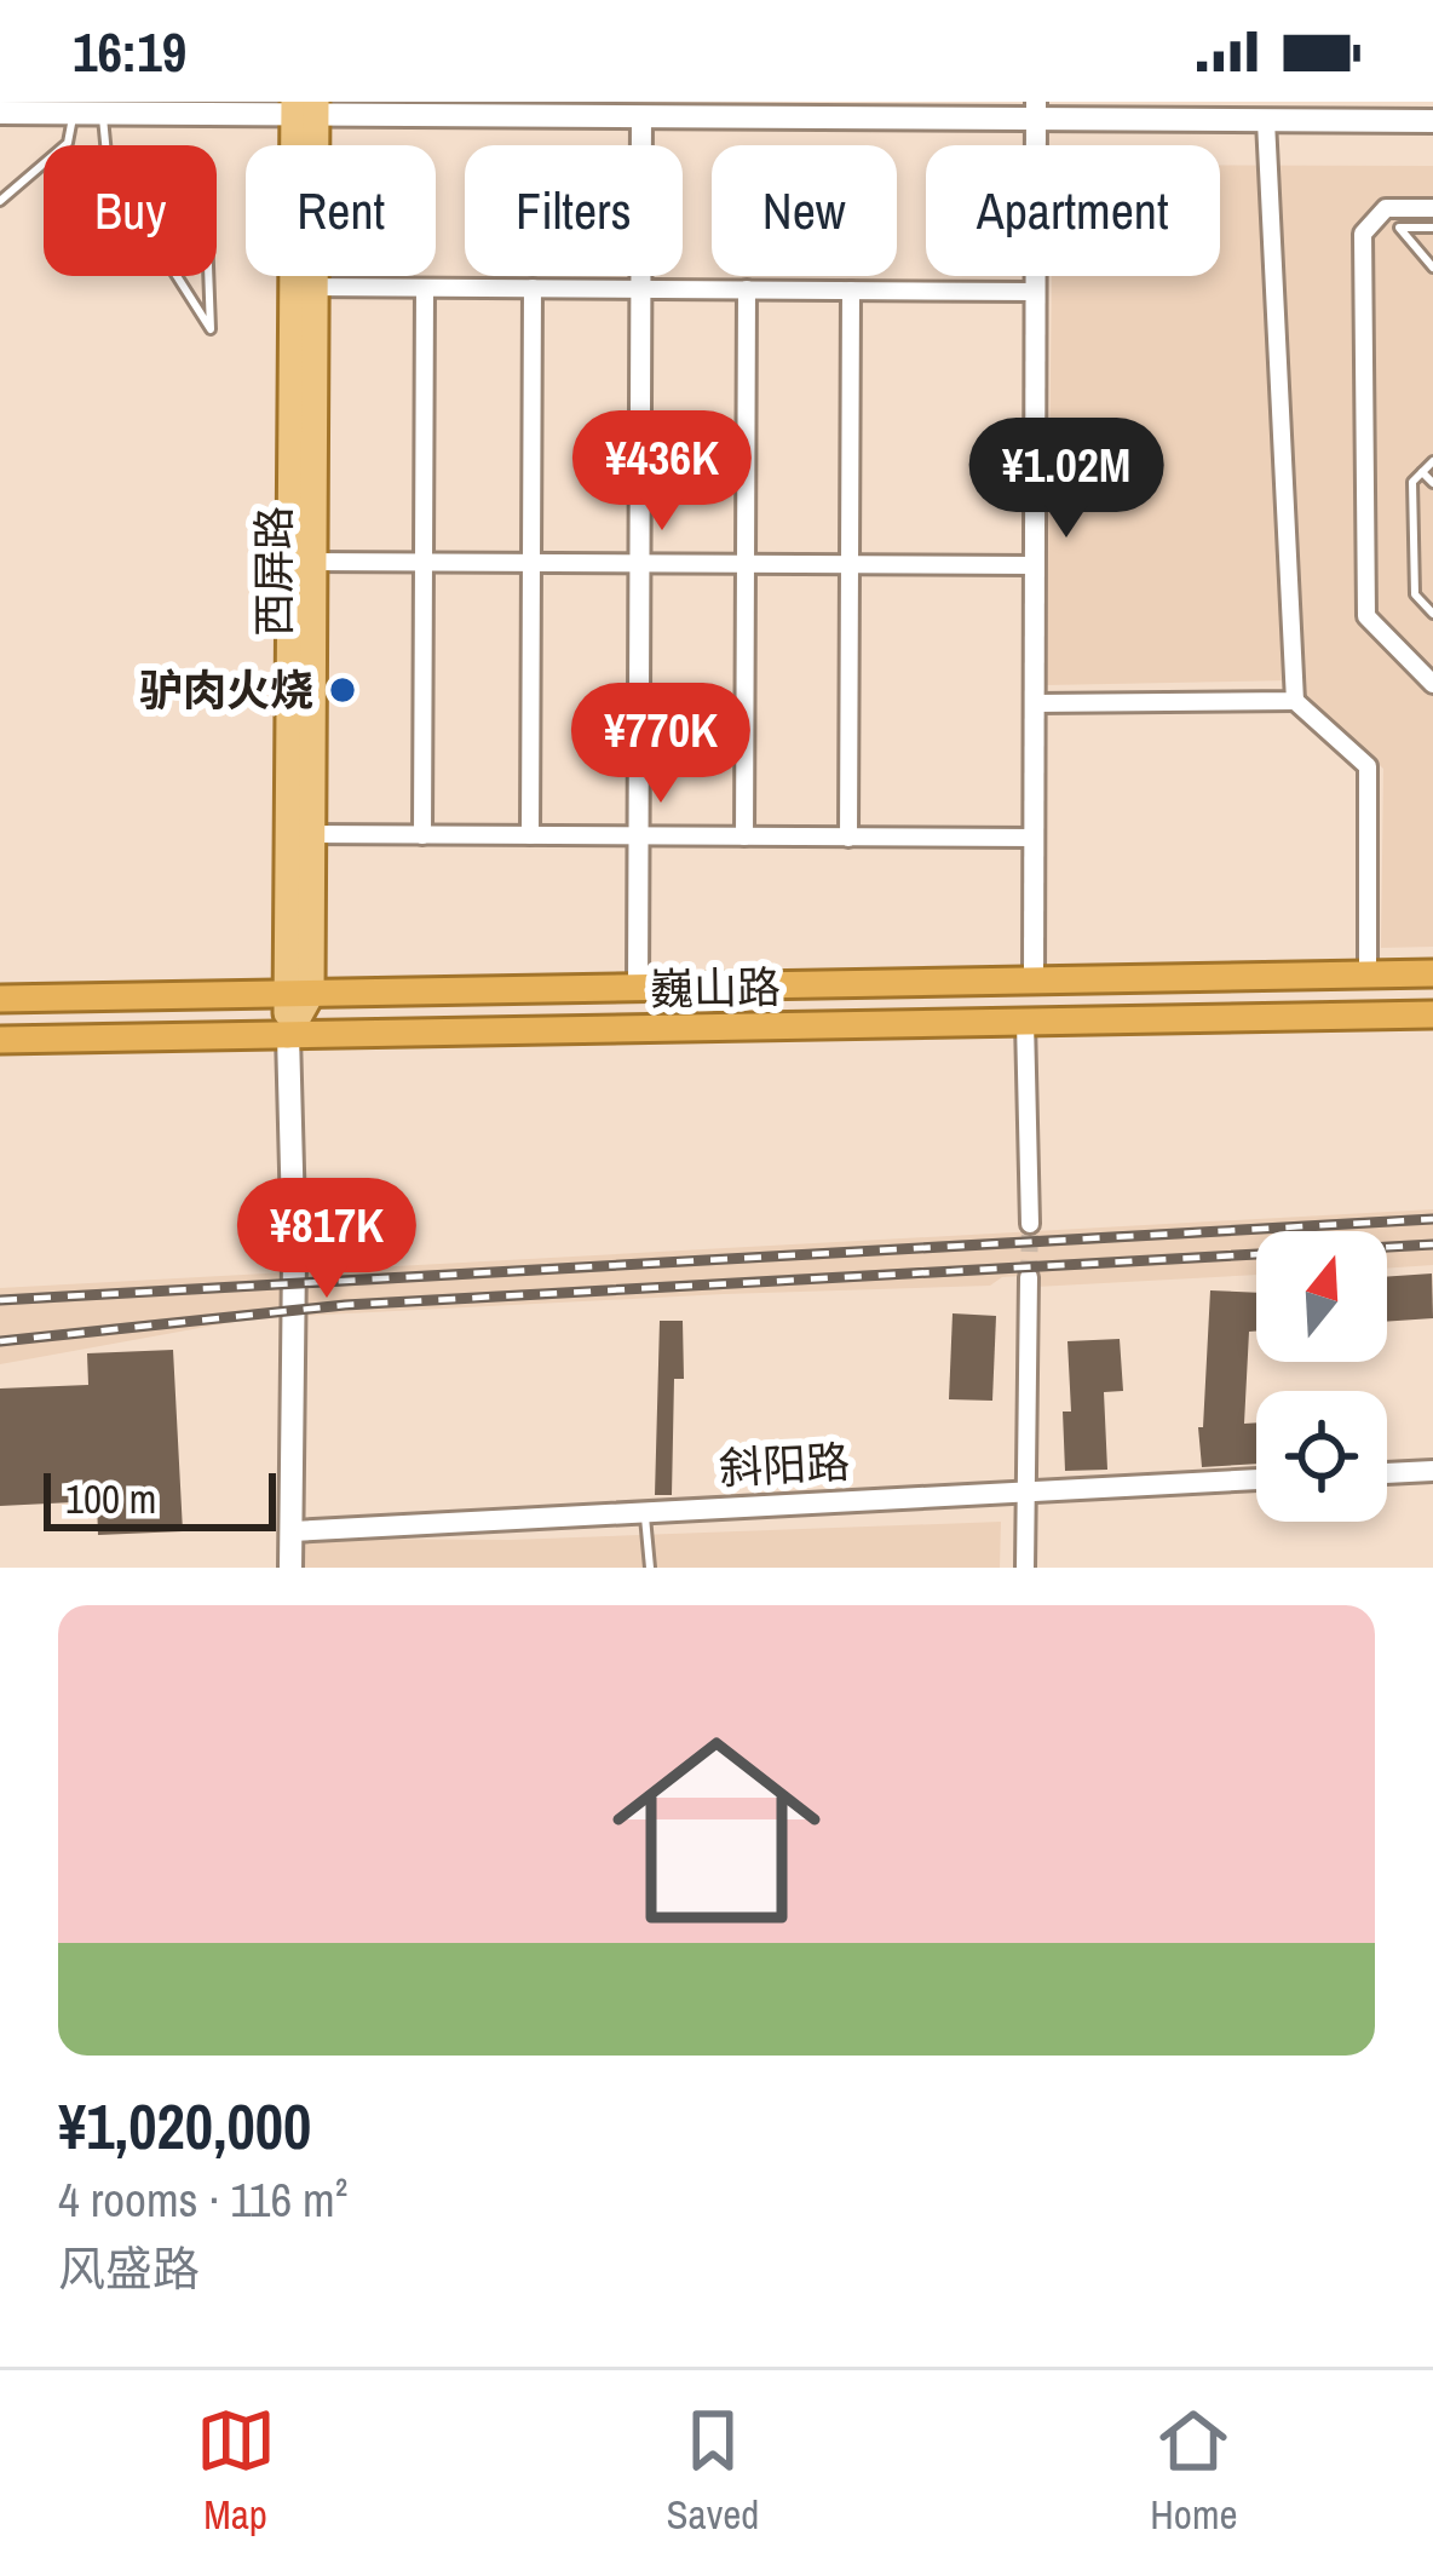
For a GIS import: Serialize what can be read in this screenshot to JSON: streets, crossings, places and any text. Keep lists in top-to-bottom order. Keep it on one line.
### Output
{"streets":{"highway":["巍山路"],"main road":["西屏路"],"street":["斜阳路"]},"crossings":[["西屏路","巍山路"]],"places":["驴肉火烧"],"scale_bar":"100 m","north":"top","page":{"status":"16:19","chip":["Buy","Rent","Filters","New","Apartment"],"price":["¥436K","¥1.02M","¥770K","¥817K"],"scale":"100 m","list":[{"name":"¥1,020,000","note":"4 rooms · 116 m² · 风盛路"}],"tabs":["Map","Saved","Home"]}}
